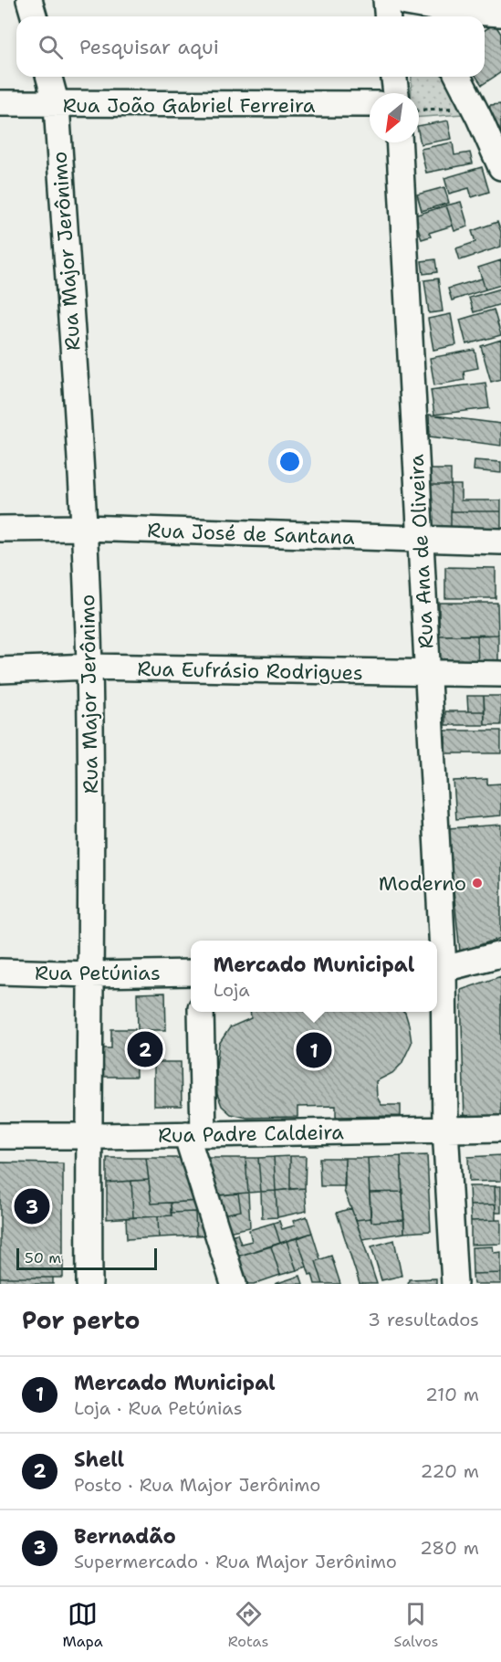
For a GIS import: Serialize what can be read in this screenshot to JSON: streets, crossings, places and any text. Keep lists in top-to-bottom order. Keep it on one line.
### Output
{"streets":{"street":["Rua João Gabriel Ferreira","Rua Major Jerônimo","Rua José de Santana","Rua Ana de Oliveira","Rua Eufrásio Rodrigues","Rua Petúnias","Rua Padre Caldeira"]},"crossings":[["Rua João Gabriel Ferreira","Rua Major Jerônimo"],["Rua Major Jerônimo","Rua José de Santana"],["Rua Major Jerônimo","Rua Eufrásio Rodrigues"],["Rua Major Jerônimo","Rua Petúnias"],["Rua Major Jerônimo","Rua Padre Caldeira"],["Rua José de Santana","Rua Ana de Oliveira"],["Rua Ana de Oliveira","Rua Eufrásio Rodrigues"],["Rua Ana de Oliveira","Rua Padre Caldeira"]],"places":["Moderno"],"scale_bar":"50 m","north":"bottom left","page":{"search":"Pesquisar aqui","popup":["Mercado Municipal","Loja"],"pins":["2","1","3"],"scale":"50 m","heading":["Por perto","3 resultados"],"list":[{"mark":"1","name":"Mercado Municipal","note":"Loja · Rua Petúnias","value":"210 m"},{"mark":"2","name":"Shell","note":"Posto · Rua Major Jerônimo","value":"220 m"},{"mark":"3","name":"Bernadão","note":"Supermercado · Rua Major Jerônimo","value":"280 m"}],"nav":["Mapa","Rotas","Salvos"]}}
